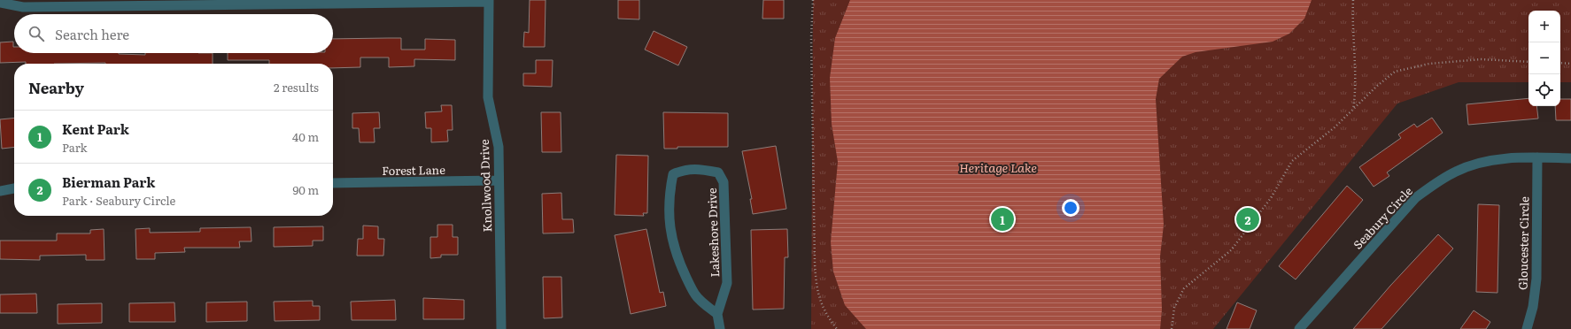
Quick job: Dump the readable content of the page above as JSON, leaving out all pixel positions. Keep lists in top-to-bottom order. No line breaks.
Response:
{"streets":{"street":["Forest Lane","Knollwood Drive","Seabury Circle","Lakeshore Drive","Gloucester Circle"]},"crossings":[["Forest Lane","Knollwood Drive"],["Seabury Circle","Gloucester Circle"]],"water":["Heritage Lake"],"page":{"map_buttons":["+","−"],"search":"Search here","heading":["Nearby","2 results"],"list":[{"mark":"1","name":"Kent Park","note":"Park","value":"40 m"},{"mark":"2","name":"Bierman Park","note":"Park · Seabury Circle","value":"90 m"}],"pins":["1","2"]}}
